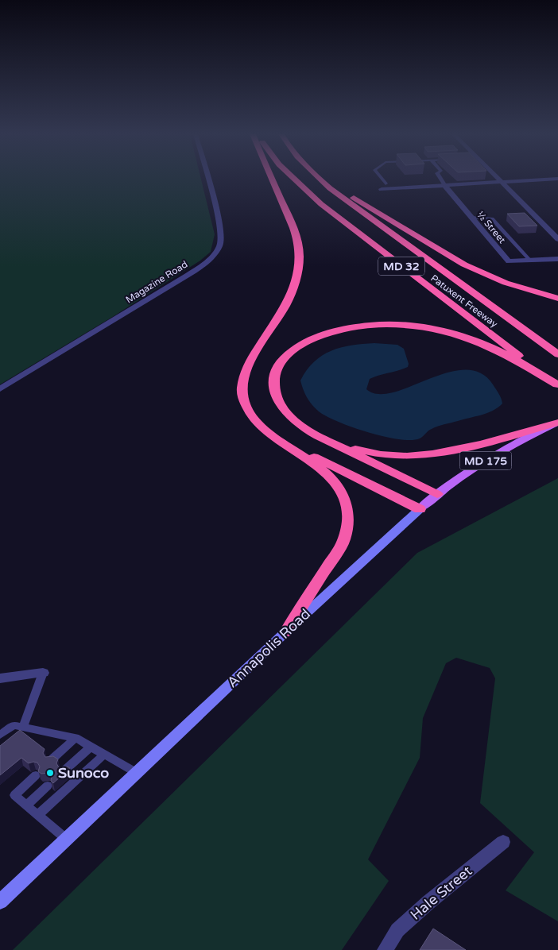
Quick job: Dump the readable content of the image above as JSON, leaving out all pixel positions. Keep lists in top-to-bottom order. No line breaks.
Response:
{"streets":{"highway":["MD 32","Patuxent Freeway"],"main road":["MD 175","Annapolis Road"],"street":["½ Street","Magazine Road","Hale Street"]},"places":["Sunoco"]}
